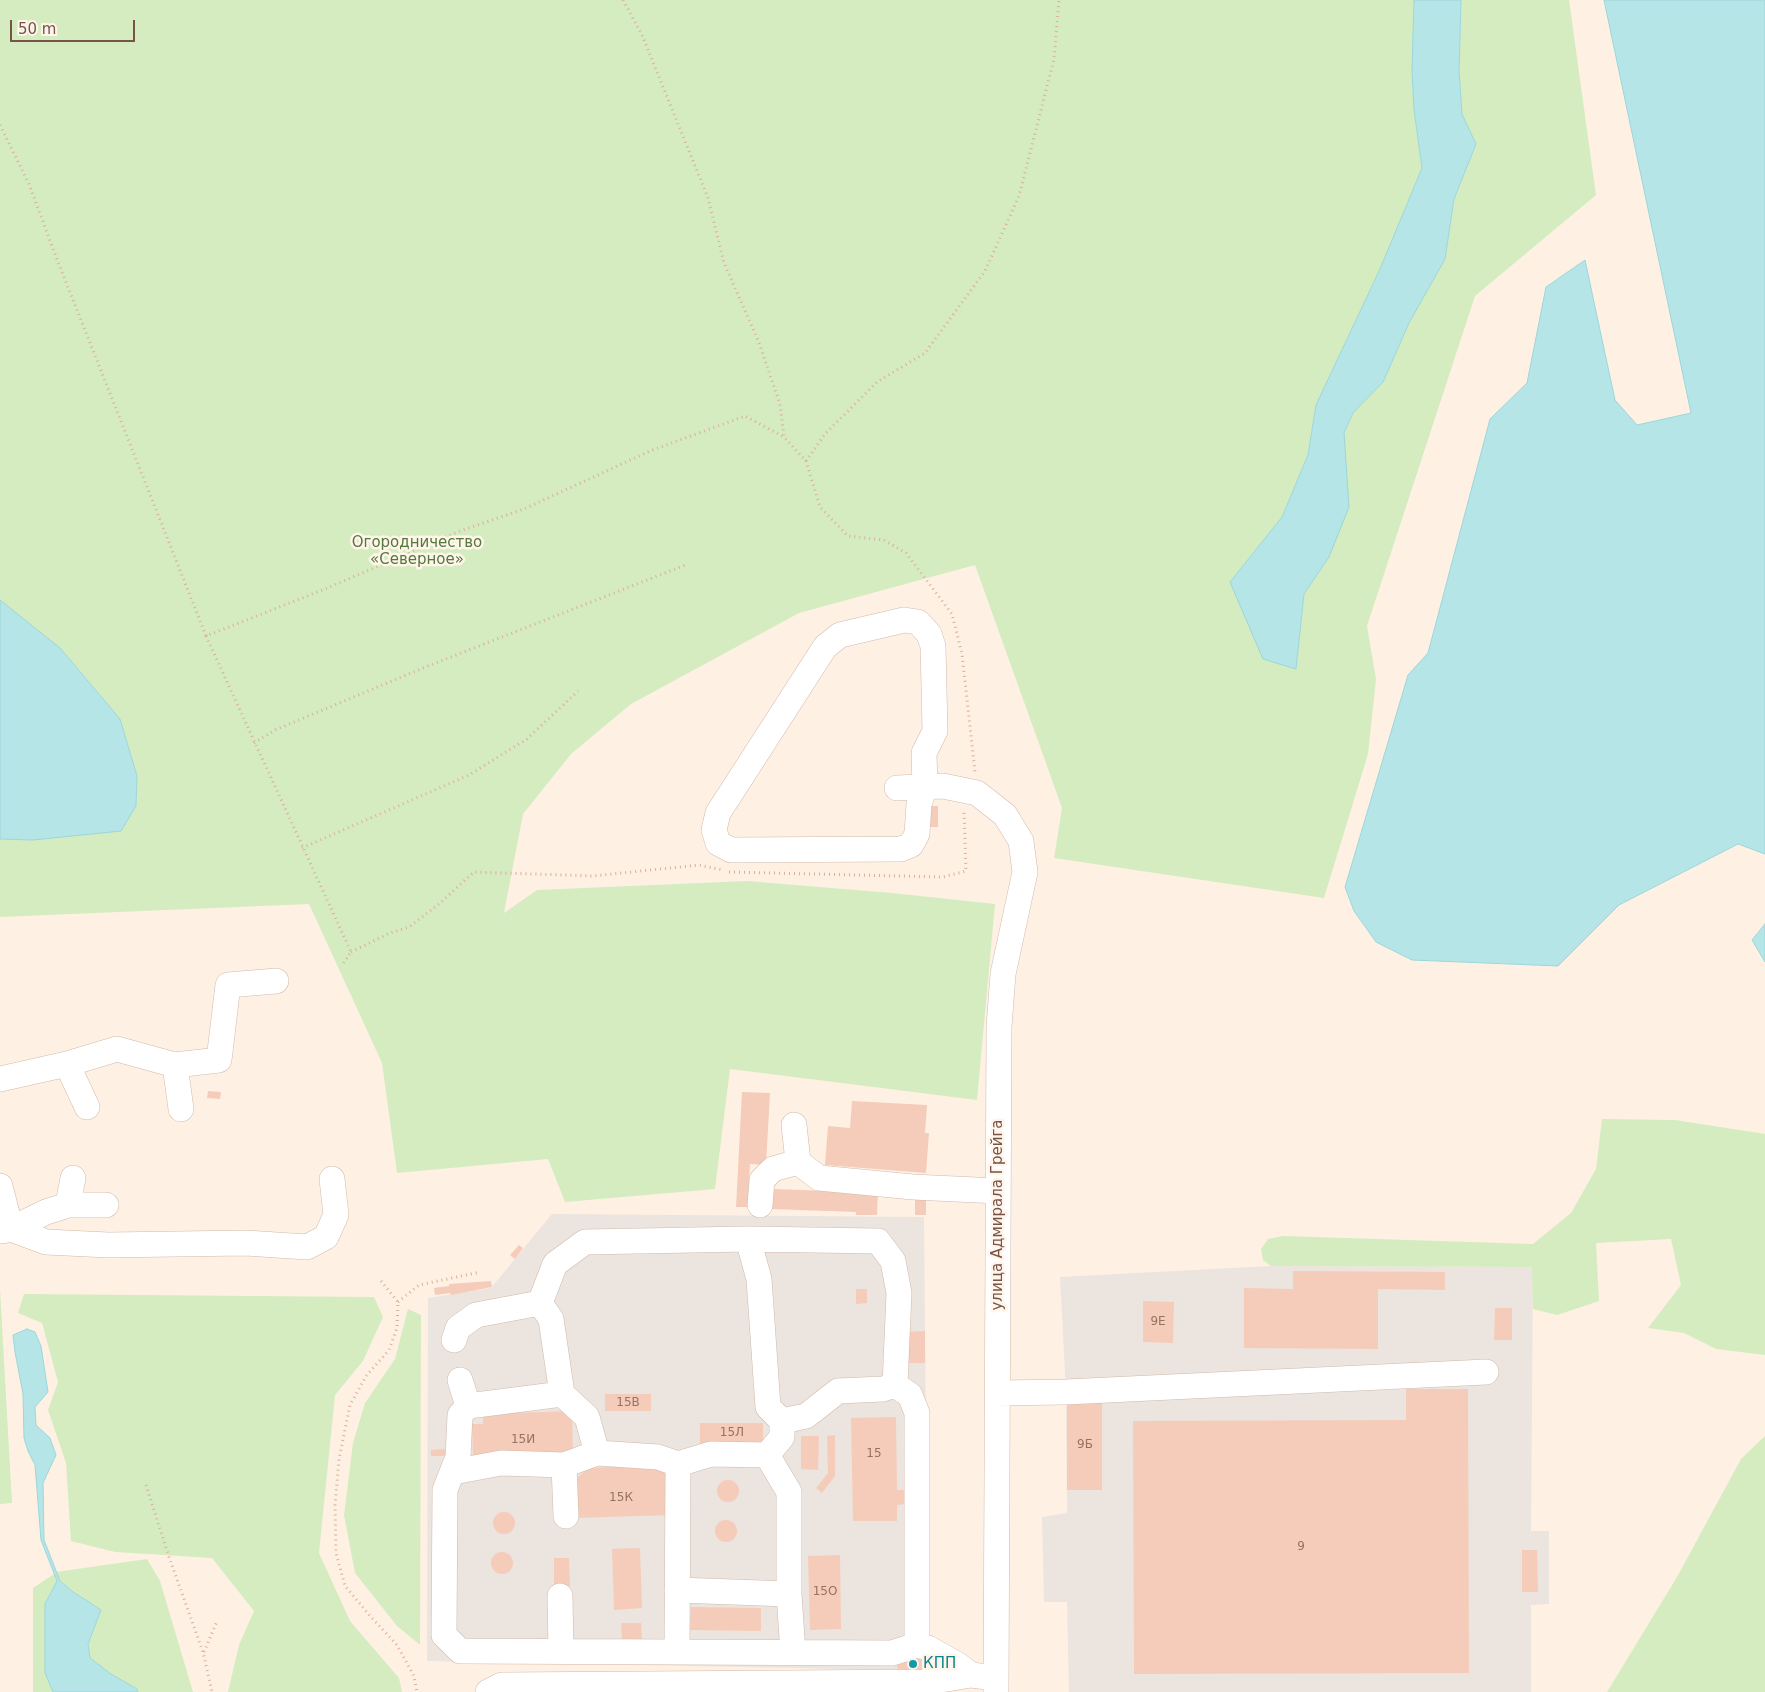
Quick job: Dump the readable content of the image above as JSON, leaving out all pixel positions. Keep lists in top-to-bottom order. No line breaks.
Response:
{"streets":{"street":["улица Адмирала Грейга"]},"parks":["Огородничество «Северное»"],"places":["КПП"],"house_numbers":["9Е","15В","15Л","15И","9Б","15","15К","9","15О"],"scale_bar":"50 m"}
